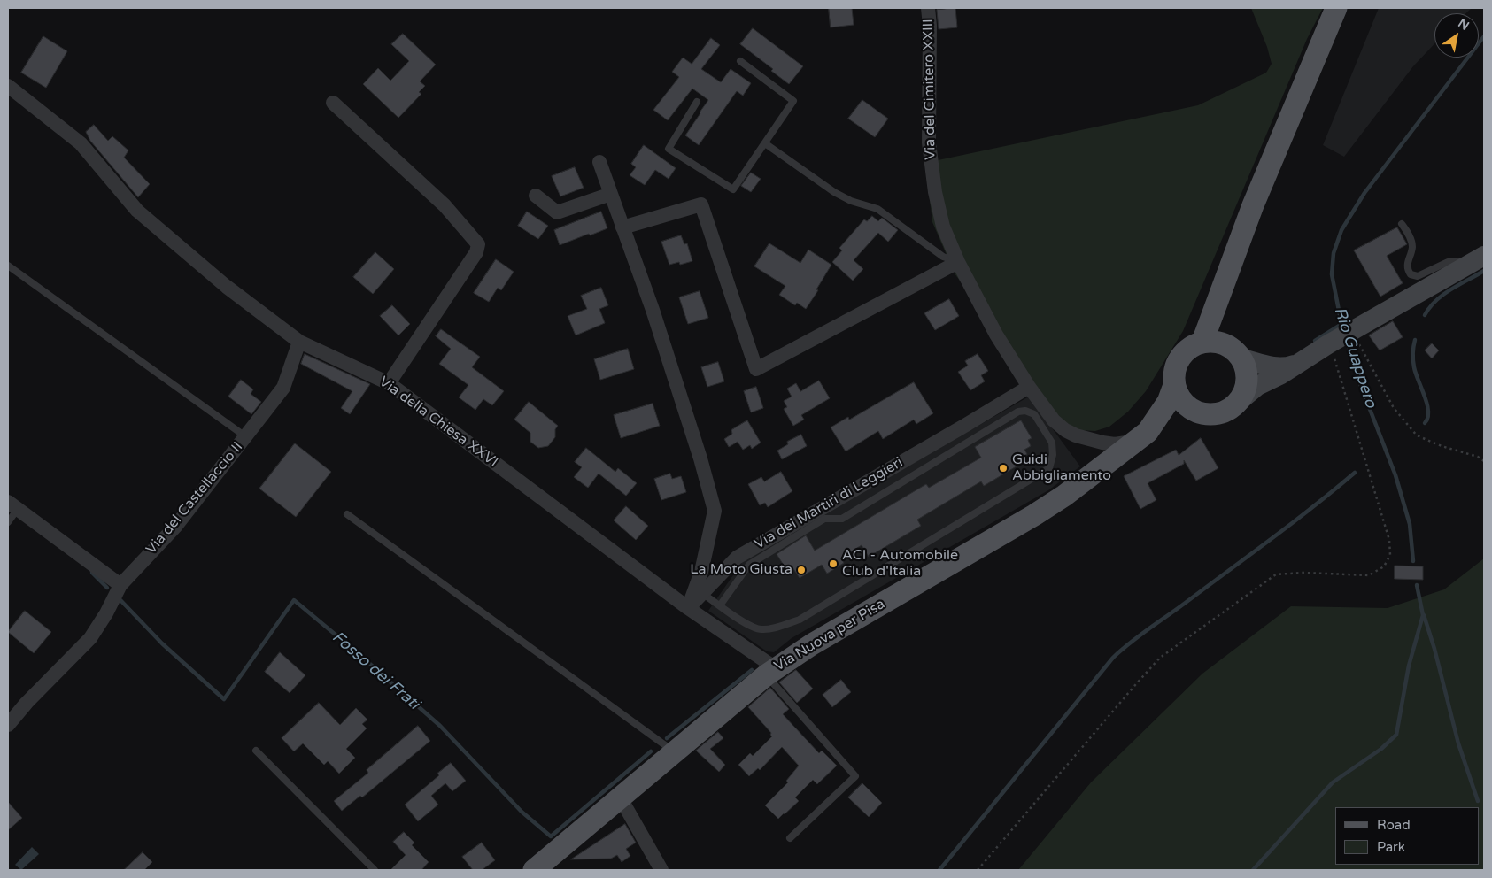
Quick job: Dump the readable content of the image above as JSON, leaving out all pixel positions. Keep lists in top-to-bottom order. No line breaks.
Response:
{"streets":{"main road":["Via Nuova per Pisa"],"street":["Via del Cimitero XXIII","Via della Chiesa XXVI","Via del Castellaccio II","Via dei Martiri di Leggieri"]},"crossings":[["Via del Cimitero XXIII","Via dei Martiri di Leggieri"],["Via del Cimitero XXIII","Via Nuova per Pisa"],["Via della Chiesa XXVI","Via del Castellaccio II"],["Via della Chiesa XXVI","Via dei Martiri di Leggieri"],["Via della Chiesa XXVI","Via Nuova per Pisa"]],"water":["Rio Guappero","Fosso dei Frati"],"places":["Guidi Abbigliamento","ACI - Automobile Club d'Italia","La Moto Giusta"],"legend":["Road","Park"],"north":"top right"}
